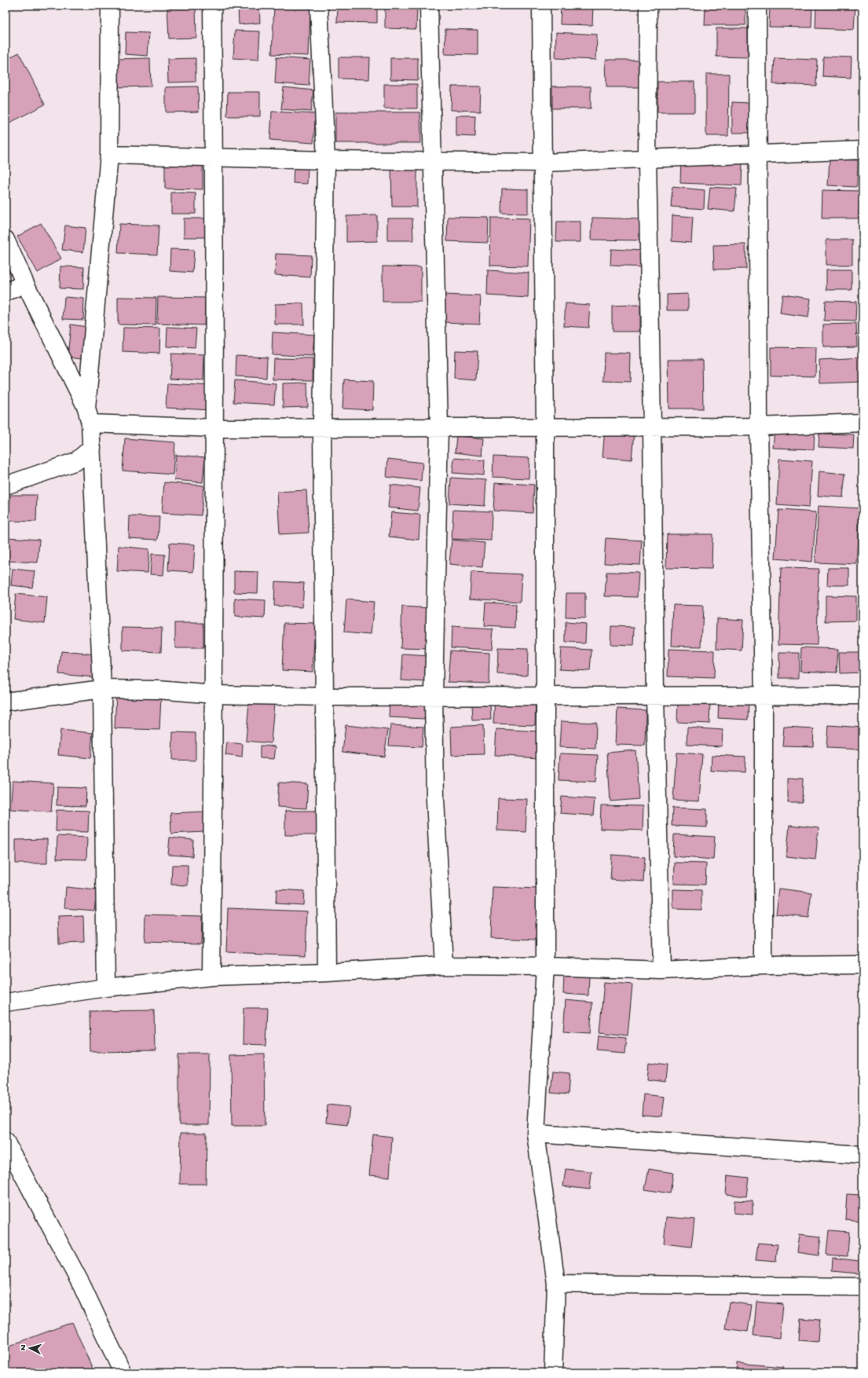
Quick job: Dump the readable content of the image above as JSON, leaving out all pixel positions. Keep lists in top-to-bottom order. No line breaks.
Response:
{"north":"left"}
